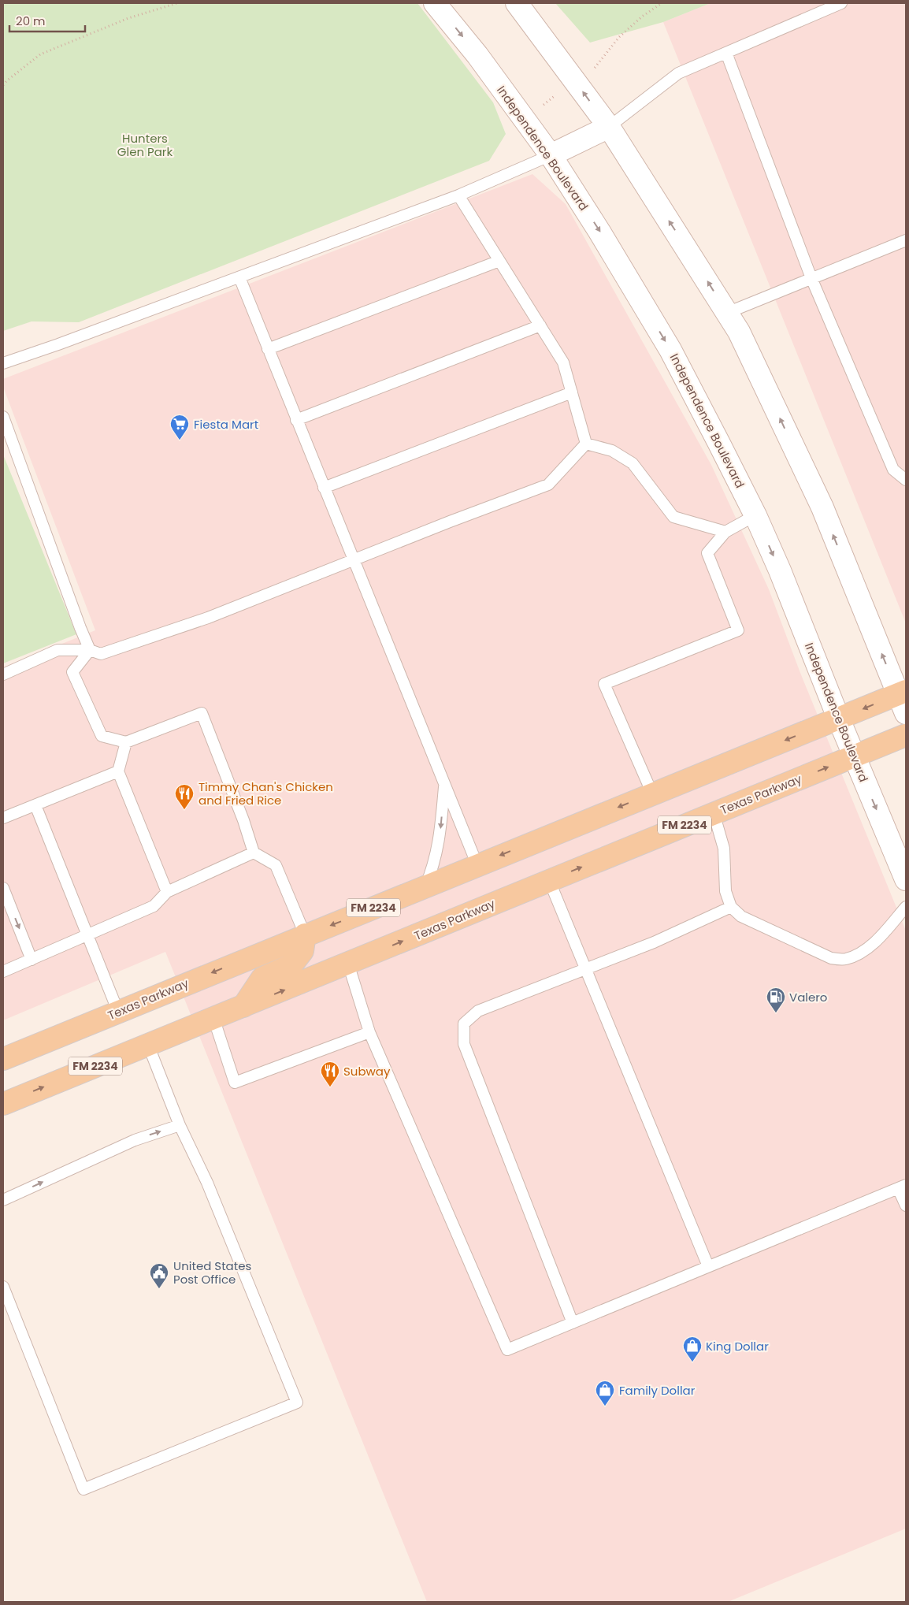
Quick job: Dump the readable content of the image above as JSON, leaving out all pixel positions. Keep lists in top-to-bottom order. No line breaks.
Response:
{"streets":{"main road":["Independence Boulevard","Texas Parkway","FM 2234"]},"crossings":[["Independence Boulevard","Texas Parkway"]],"parks":["Hunters Glen Park"],"places":{"supermarket":["Fiesta Mart"],"restaurant":["Timmy Chan's Chicken and Fried Rice","Subway"],"fuel station":["Valero"],"public building":["United States Post Office"],"shop":["King Dollar","Family Dollar"]},"scale_bar":"20 m"}
